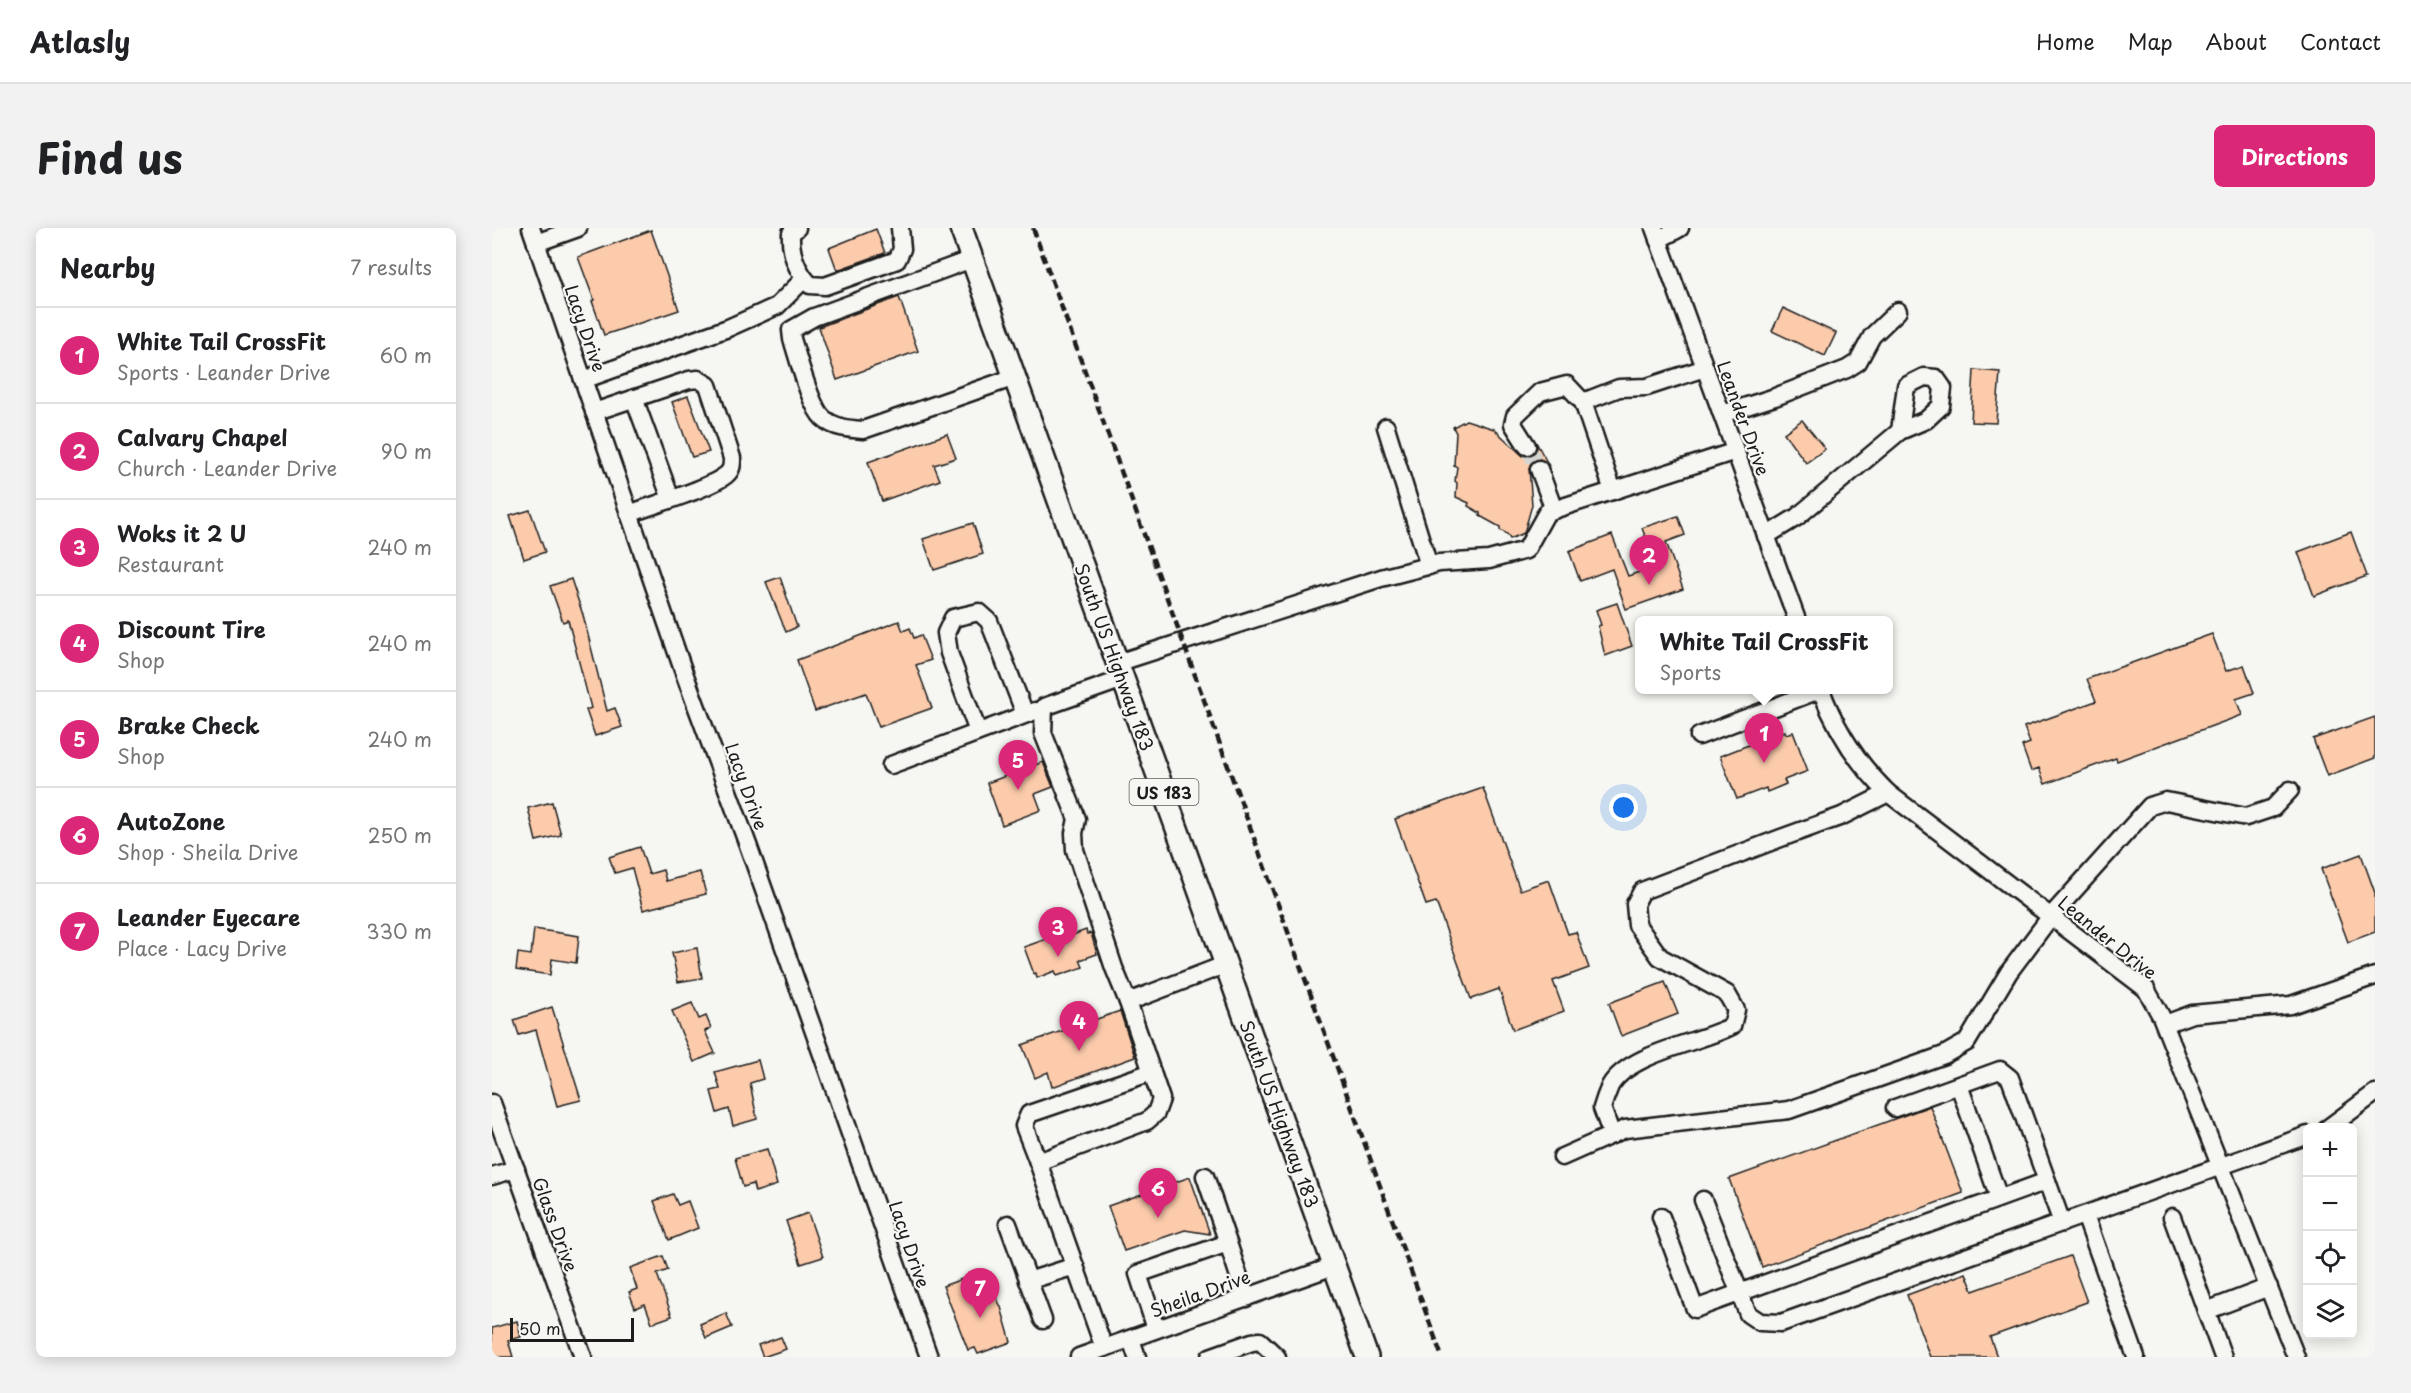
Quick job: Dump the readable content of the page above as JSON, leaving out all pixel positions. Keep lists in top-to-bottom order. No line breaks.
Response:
{"streets":{"main road":["South US Highway 183","US 183"],"street":["Lacy Drive","Leander Drive","Glass Drive","Sheila Drive"]},"crossings":[["South US Highway 183","Sheila Drive"]],"scale_bar":"50 m","page":{"header":"Atlasly","nav":["Home","Map","About","Contact"],"title":"Find us","buttons":"Directions","heading":["Nearby","7 results"],"list":[{"mark":"1","name":"White Tail CrossFit","note":"Sports · Leander Drive","value":"60 m"},{"mark":"2","name":"Calvary Chapel","note":"Church · Leander Drive","value":"90 m"},{"mark":"3","name":"Woks it 2 U","note":"Restaurant","value":"240 m"},{"mark":"4","name":"Discount Tire","note":"Shop","value":"240 m"},{"mark":"5","name":"Brake Check","note":"Shop","value":"240 m"},{"mark":"6","name":"AutoZone","note":"Shop · Sheila Drive","value":"250 m"},{"mark":"7","name":"Leander Eyecare","note":"Place · Lacy Drive","value":"330 m"}],"pins":["2","1","5","3","4","6","7"],"popup":["White Tail CrossFit","Sports"],"map_buttons":["+","−"],"scale":"50 m"}}
